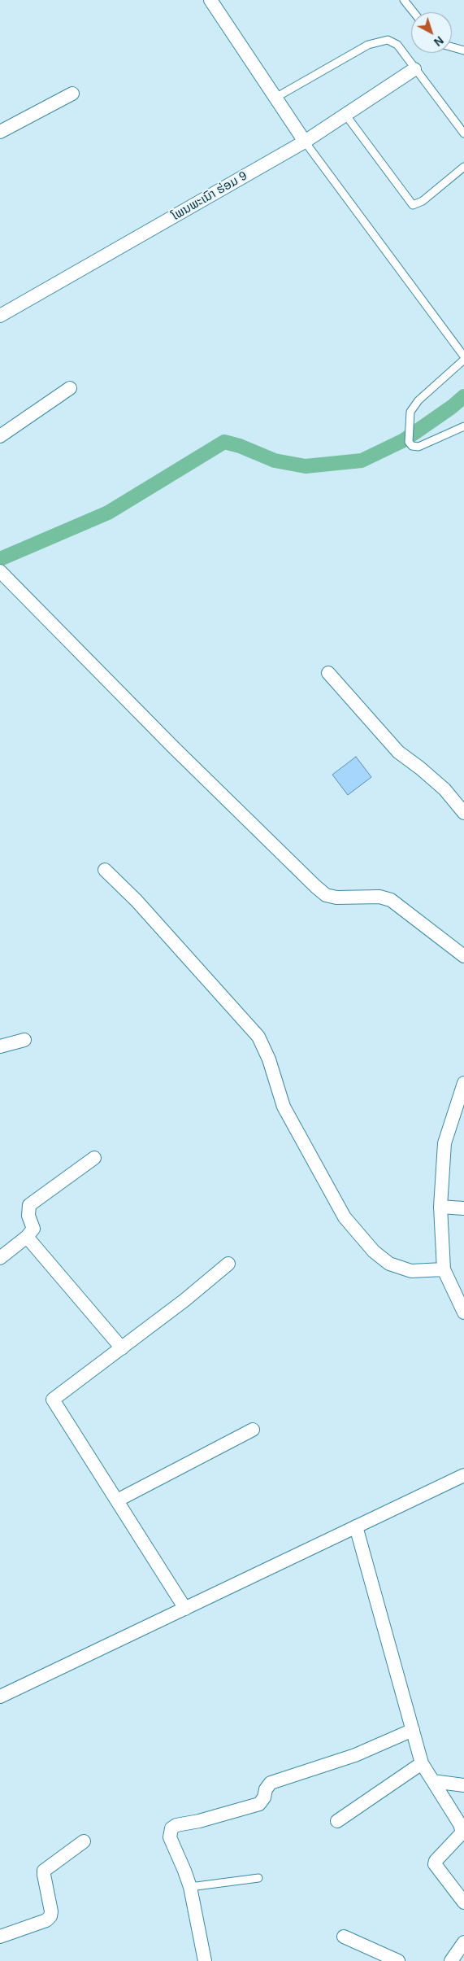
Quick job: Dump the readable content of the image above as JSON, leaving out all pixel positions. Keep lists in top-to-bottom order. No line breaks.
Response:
{"streets":{"street":["ໂພນພະເນົາ ຮ່ອມ 9"]},"north":"bottom right"}
